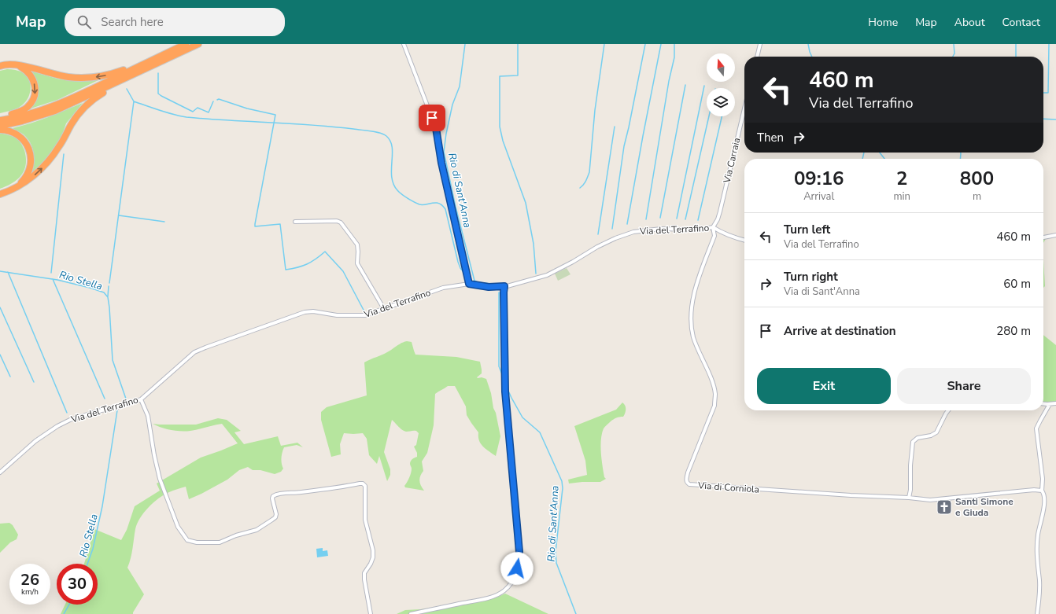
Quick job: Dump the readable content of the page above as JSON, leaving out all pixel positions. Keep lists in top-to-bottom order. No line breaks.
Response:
{"streets":{"street":["Via Carraia","Via del Terrafino","Via di Corniola"]},"crossings":[["Via Carraia","Via del Terrafino"],["Via Carraia","Via di Corniola"],["Via del Terrafino","Via di Corniola"]],"water":["Rio di Sant'Anna","Rio Stella"],"places":{"church":["Santi Simone e Giuda"]},"north":"top","page":{"header":"Map","search":"Search here","nav":["Home","Map","About","Contact"],"turn":["460 m","Via del Terrafino"],"then":"Then","eta":["09:16","Arrival","2","min","800","m"],"list":[{"name":"Turn left","note":"Via del Terrafino","value":"460 m"},{"name":"Turn right","note":"Via di Sant'Anna","value":"60 m"},{"name":"Arrive at destination","value":"280 m"}],"buttons":["Exit","Share"],"speed":"26 km/h","limit":"30"}}
